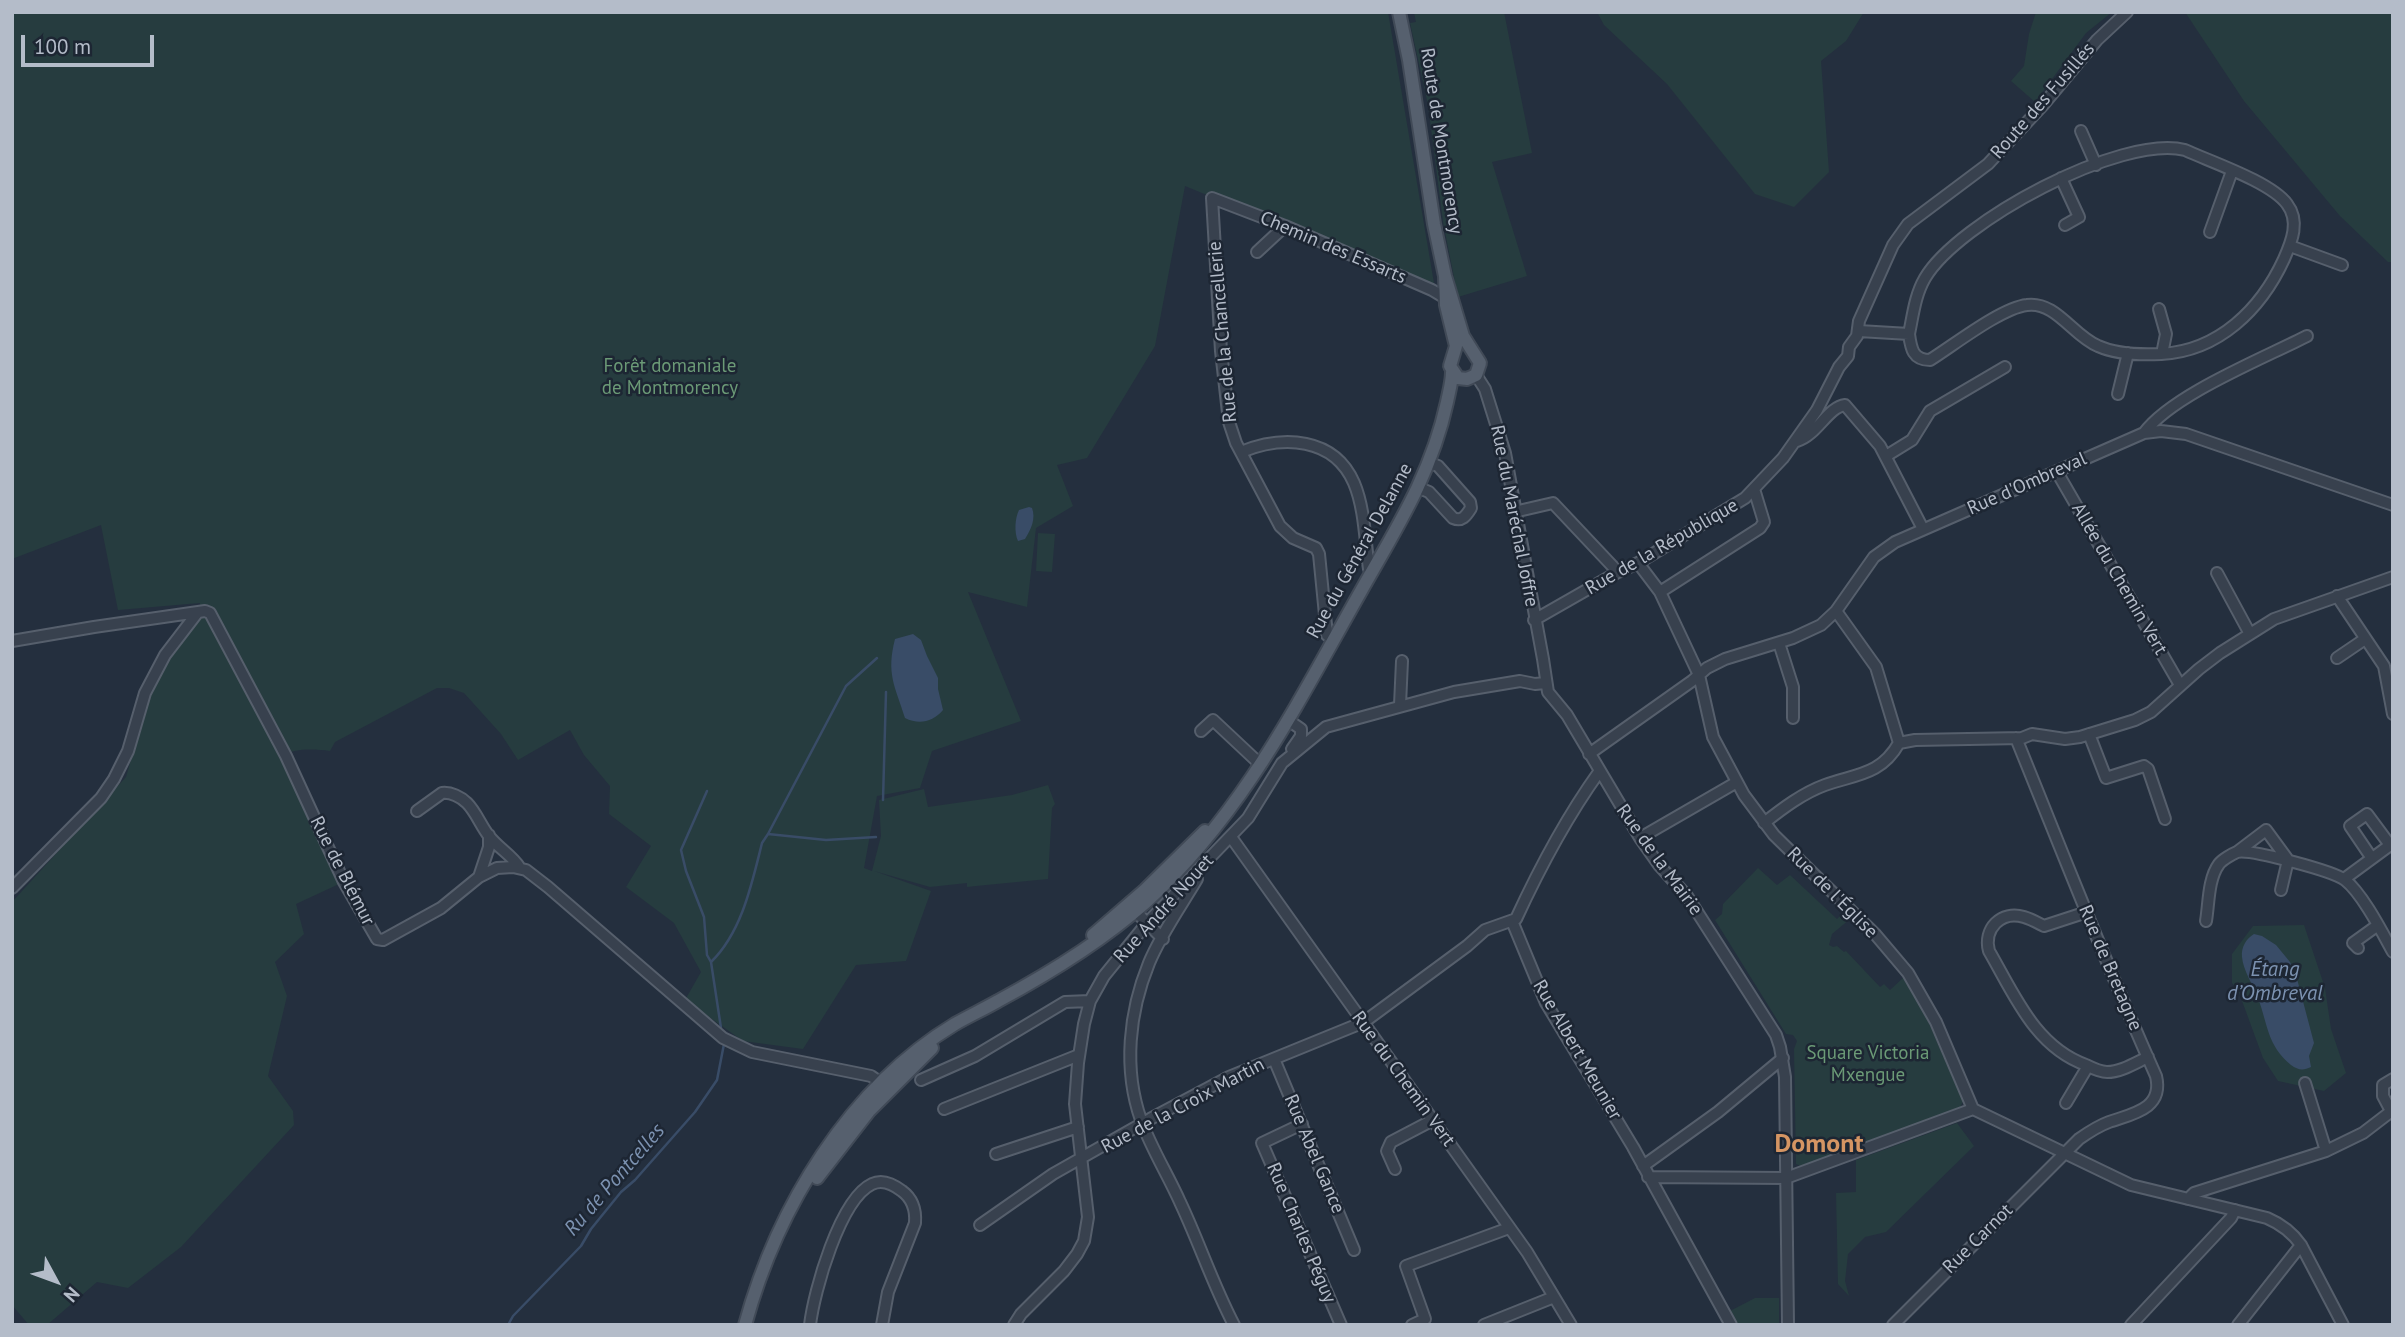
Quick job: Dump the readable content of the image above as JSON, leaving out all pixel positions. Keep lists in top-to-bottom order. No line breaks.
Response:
{"streets":{"main road":["Route de Montmorency","Rue du Général Delanne"],"street":["Route des Fusillés","Chemin des Essarts","Rue de la Chancellerie","Rue d'Ombreval","Rue du Maréchal Joffre","Rue de la République","Allée du Chemin Vert","Rue de la Mairie","Rue de Blémur","Rue de l'Église","Rue André Nouet","Rue de Bretagne","Rue Albert Meunier","Rue du Chemin Vert","Rue de la Croix Martin","Rue Abel Gance","Rue Charles Péguy","Rue Carnot"]},"crossings":[["Route des Fusillés","Rue de la République"],["Route de Montmorency","Chemin des Essarts"],["Route de Montmorency","Rue du Maréchal Joffre"],["Route de Montmorency","Rue du Général Delanne"],["Chemin des Essarts","Rue de la Chancellerie"],["Rue de la Chancellerie","Rue du Général Delanne"],["Rue d'Ombreval","Allée du Chemin Vert"],["Rue d'Ombreval","Rue de la Mairie"],["Rue d'Ombreval","Rue de l'Église"],["Rue du Maréchal Joffre","Rue de la République"],["Rue du Maréchal Joffre","Rue du Général Delanne"],["Rue du Maréchal Joffre","Rue de la Mairie"],["Rue de la République","Rue de la Mairie"],["Rue de la République","Rue de l'Église"],["Rue de la Mairie","Rue André Nouet"],["Rue André Nouet","Rue du Chemin Vert"],["Rue André Nouet","Rue de la Croix Martin"],["Rue de Bretagne","Rue Carnot"],["Rue Albert Meunier","Rue de la Croix Martin"],["Rue du Chemin Vert","Rue de la Croix Martin"],["Rue de la Croix Martin","Rue Abel Gance"],["Rue Abel Gance","Rue Charles Péguy"]],"districts":["Domont"],"water":["Étang d’Ombreval","Ru de Pontcelles"],"parks":["Forêt domaniale de Montmorency","Square Victoria Mxengue"],"scale_bar":"100 m","north":"bottom right"}
